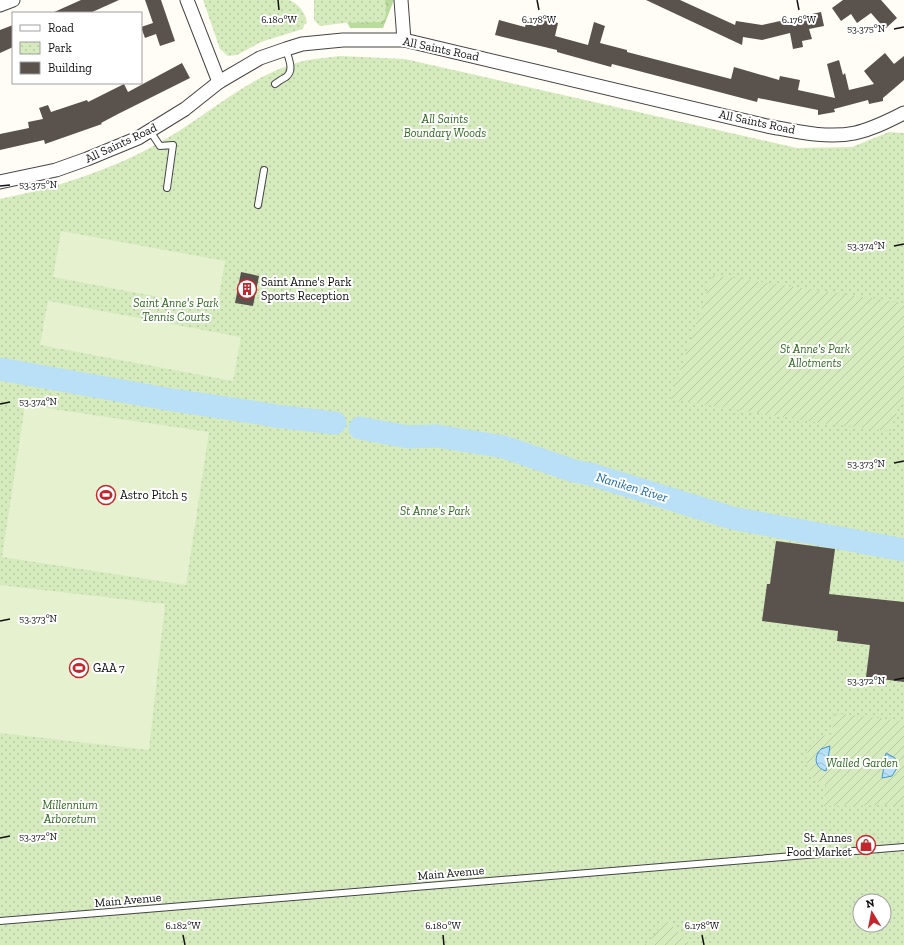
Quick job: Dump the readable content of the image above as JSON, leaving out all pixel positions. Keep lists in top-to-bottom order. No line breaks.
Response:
{"streets":{"street":["All Saints Road"],"lane":["Main Avenue"]},"water":["Naniken River"],"parks":["All Saints Boundary Woods","Saint Anne's Park Tennis Courts","St Anne's Park Allotments","St Anne's Park","Walled Garden","Millennium Arboretum"],"places":{"building":["Saint Anne's Park Sports Reception"],"sports":["Astro Pitch 5","GAA 7"],"shop":["St. Annes Food Market"]},"legend":["Road","Park","Building"],"north":"top","coordinates":["6.180°W","6.178°W","6.176°W","53.375°N","53.374°N","53.373°N","53.372°N","6.182°W"]}
